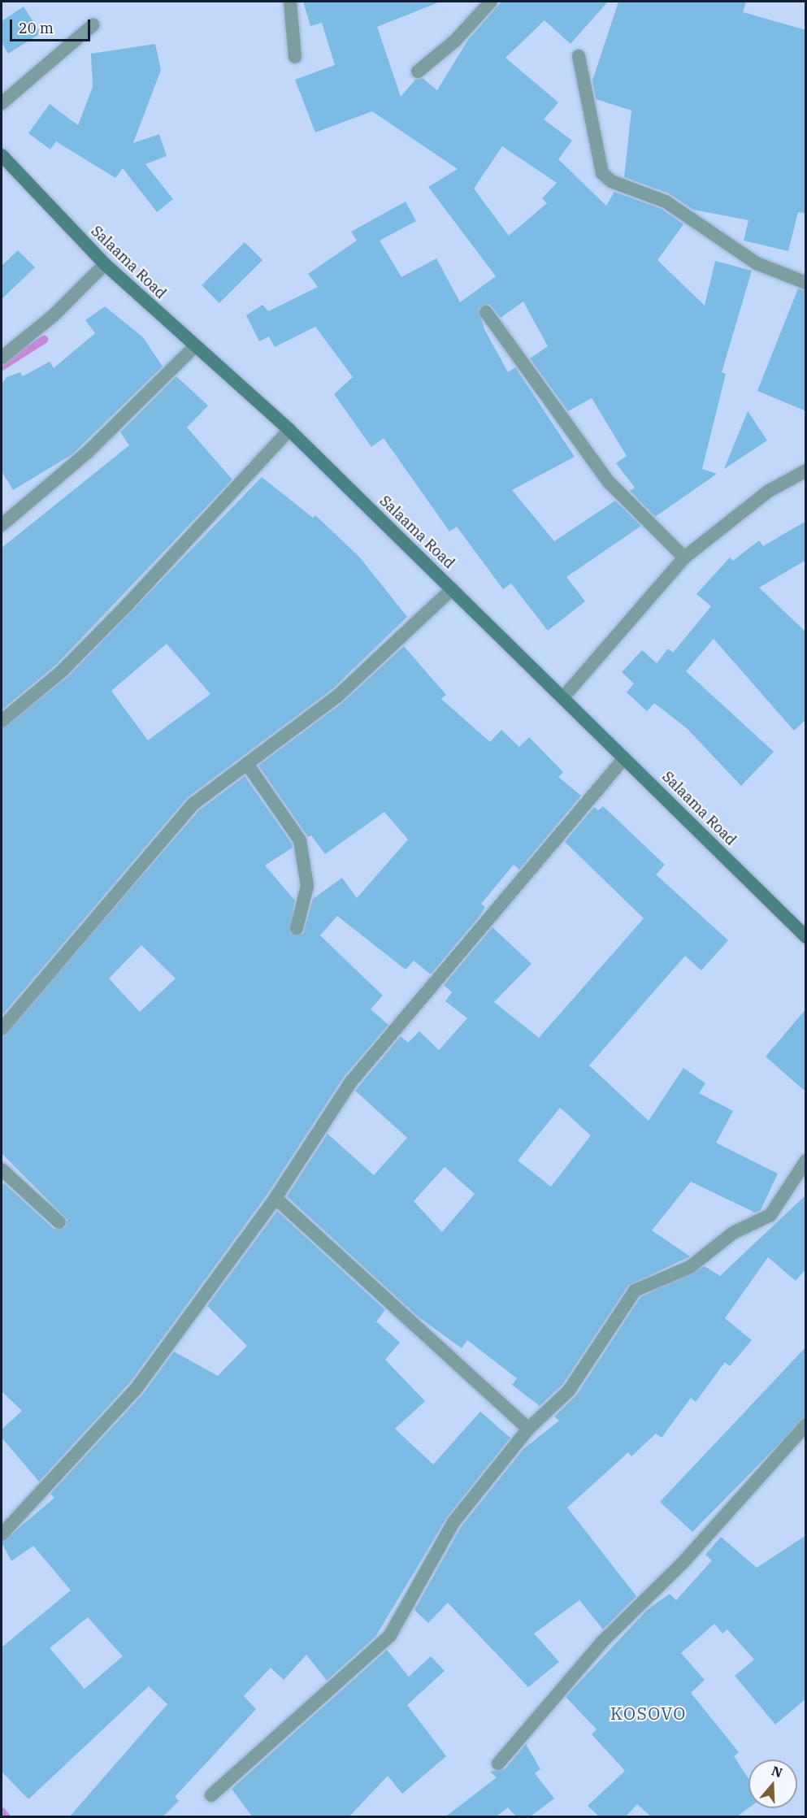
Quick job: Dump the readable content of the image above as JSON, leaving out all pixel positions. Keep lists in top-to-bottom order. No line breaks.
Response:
{"streets":{"main road":["Salaama Road"]},"districts":["KOSOVO"],"scale_bar":"20 m","north":"top"}
